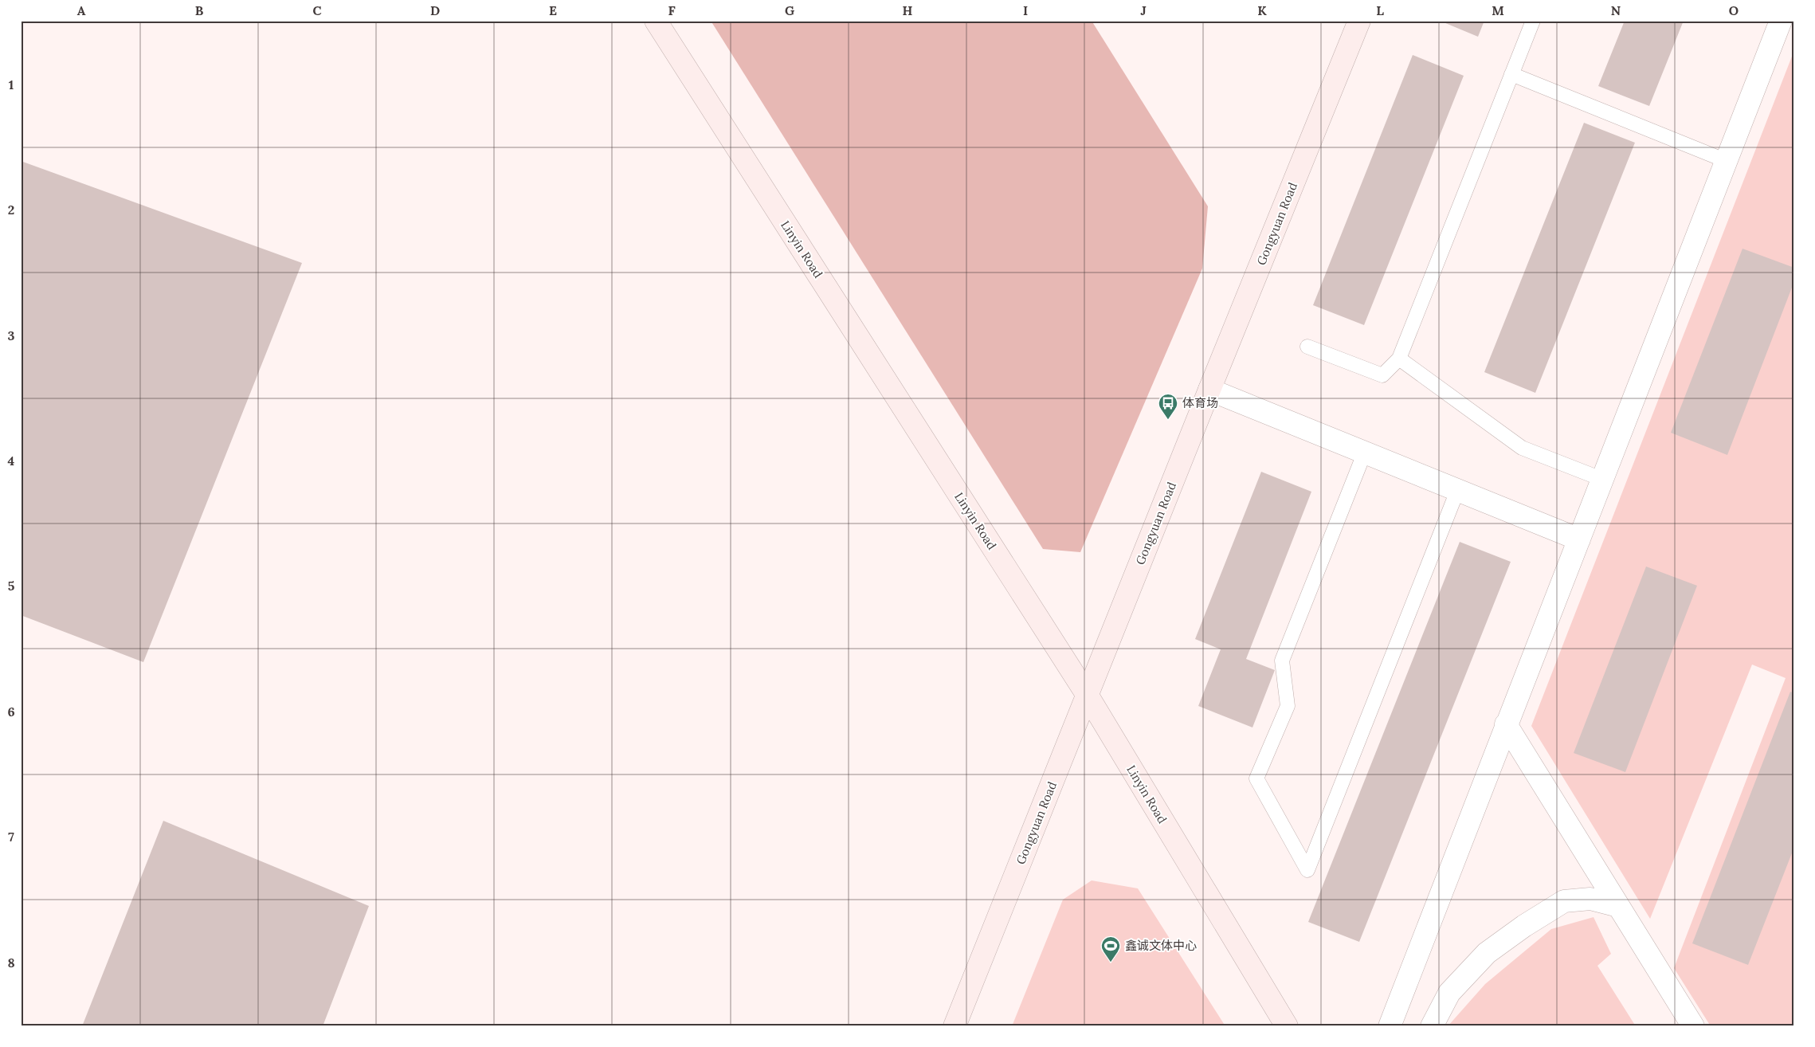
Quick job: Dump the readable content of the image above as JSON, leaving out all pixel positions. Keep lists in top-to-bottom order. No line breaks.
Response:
{"streets":{"main road":["Gongyuan Road","Linyin Road"]},"crossings":[["Gongyuan Road","Linyin Road"]],"places":{"bus stop":["体育场"],"sports":["鑫诚文体中心"]},"grid":{"columns":["A","B","C","D","E","F","G","H","I","J","K","L","M","N","O"],"rows":["1","2","3","4","5","6","7","8"]}}
